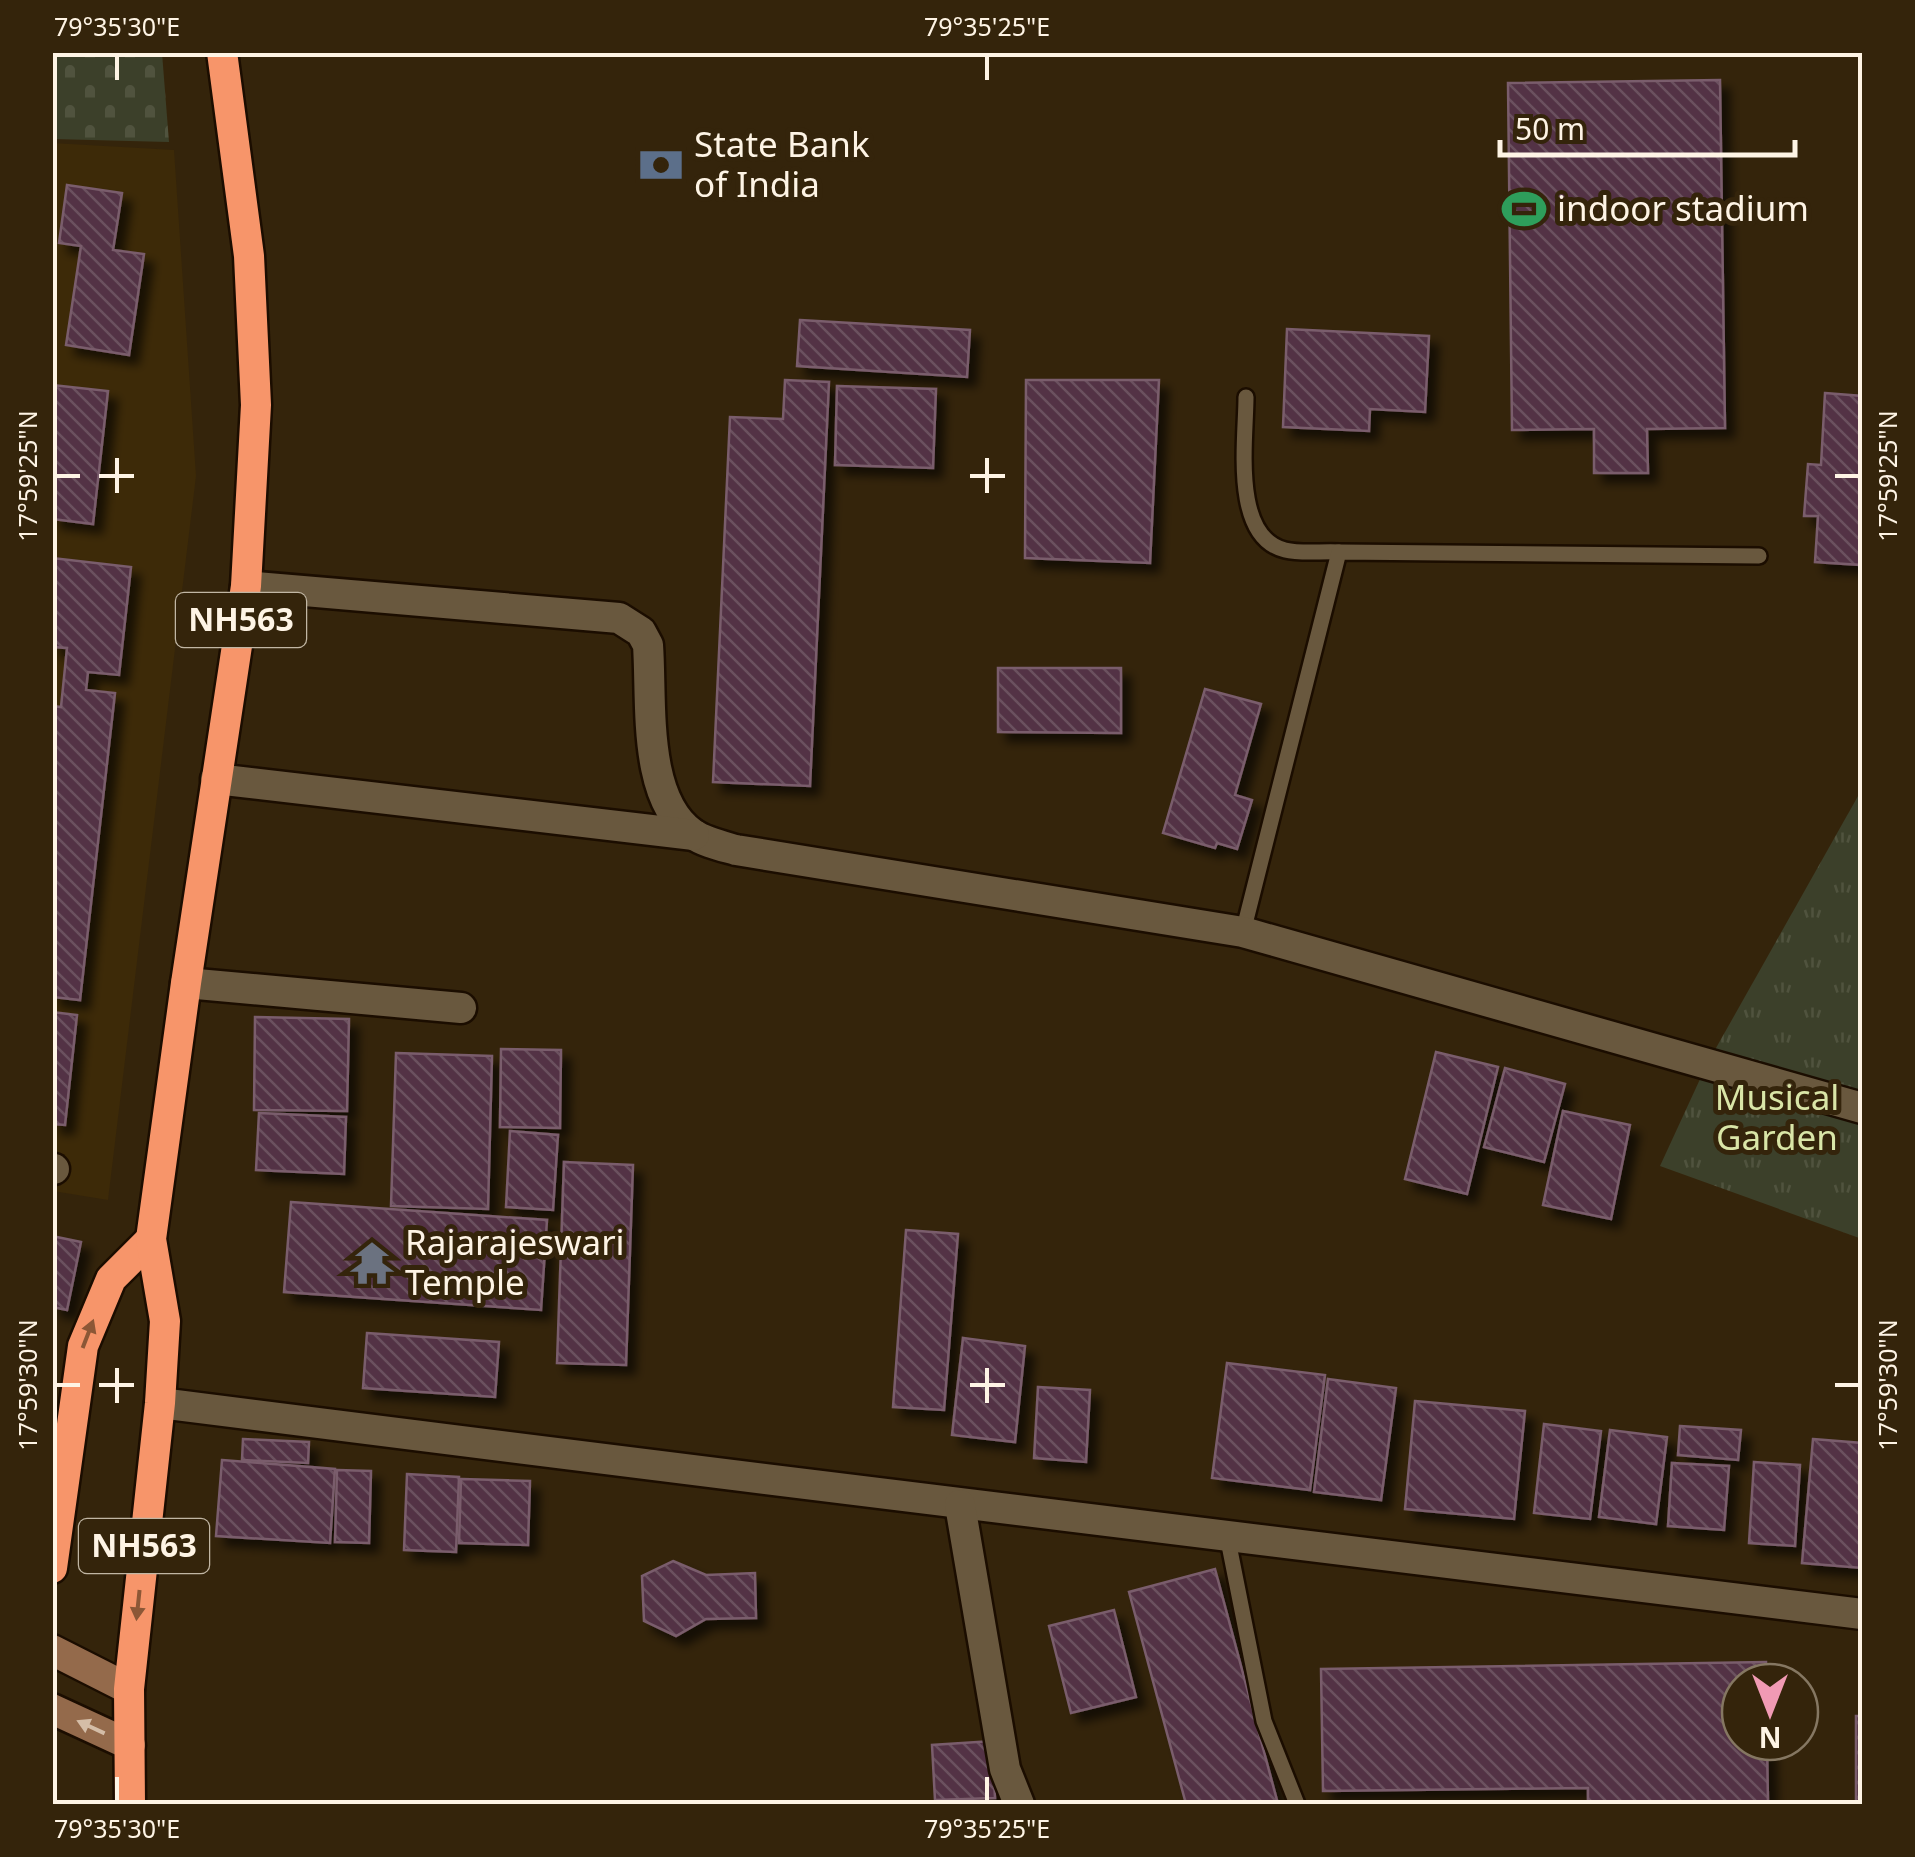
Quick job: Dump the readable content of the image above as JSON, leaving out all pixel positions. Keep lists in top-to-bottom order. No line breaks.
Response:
{"streets":{"highway":["NH563"]},"parks":["Musical Garden"],"places":{"bank":["State Bank of India"],"sports":["indoor stadium"],"temple":["Rajarajeswari Temple"]},"scale_bar":"50 m","north":"bottom","coordinates":["79°35'30\"E","79°35'25\"E","17°59'25\"N","17°59'30\"N"]}
